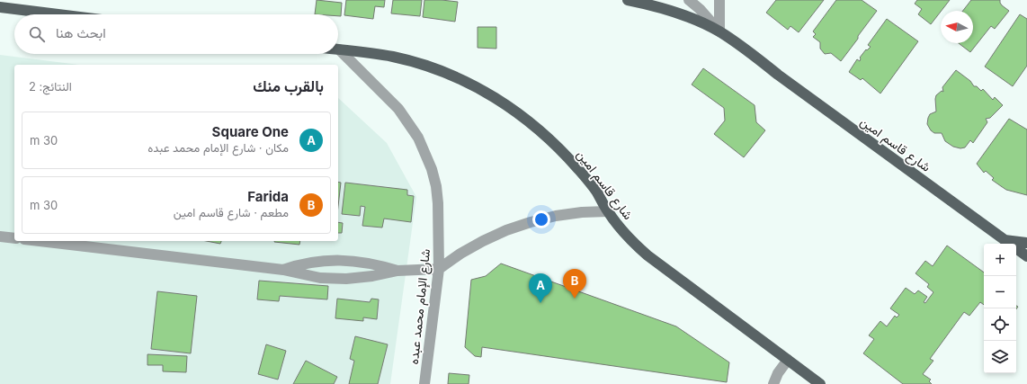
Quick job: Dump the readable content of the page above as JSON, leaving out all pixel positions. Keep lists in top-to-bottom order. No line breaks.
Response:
{"streets":{"main road":["شارع قاسم امين"],"street":["شارع الإمام محمد عبده"]},"crossings":[["شارع قاسم امين","شارع الإمام محمد عبده"]],"north":"left","page":{"search":"ابحث هنا","heading":["بالقرب منك","النتائج: 2"],"list":[{"mark":"A","name":"Square One","note":"مكان · شارع الإمام محمد عبده","value":"30 m"},{"mark":"B","name":"Farida","note":"مطعم · شارع قاسم امين","value":"30 m"}],"map_buttons":["+","−"],"pins":["B","A"]}}
